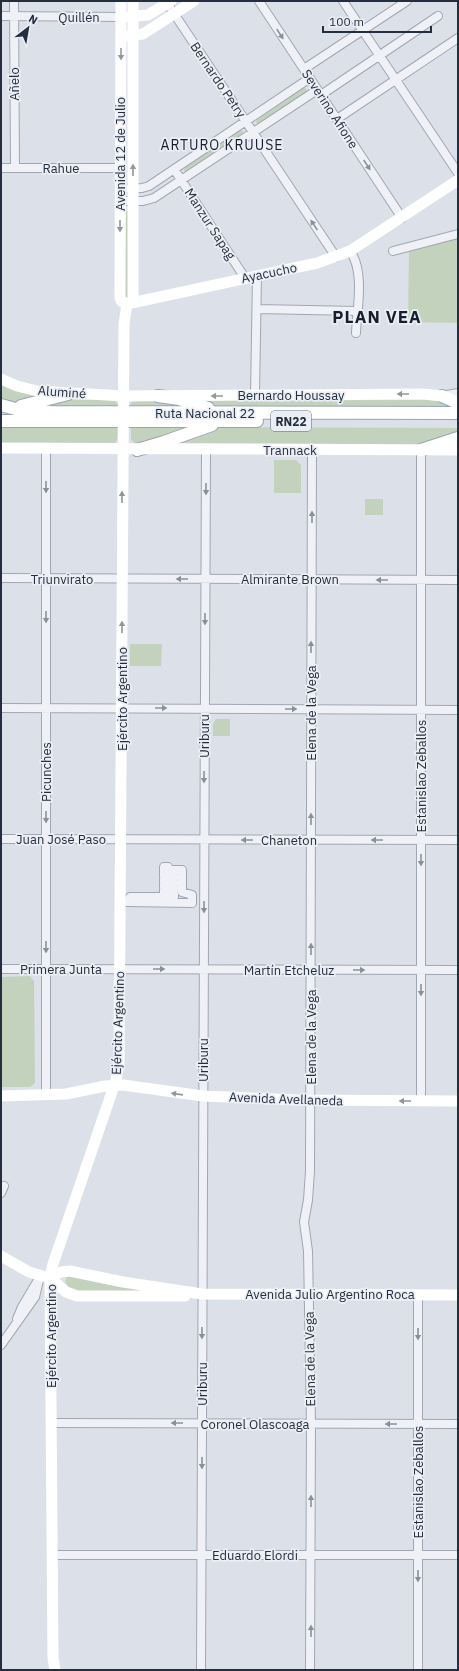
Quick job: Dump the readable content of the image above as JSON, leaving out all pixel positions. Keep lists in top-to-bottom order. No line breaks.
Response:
{"streets":{"main road":["Quillén","Avenida 12 de Julio","Ayacucho","Aluminé","Bernardo Houssay","Ruta Nacional 22","RN22","Trannack","Ejército Argentino","Avenida Avellaneda","Avenida Julio Argentino Roca"],"street":["Bernardo Petry","Añelo","Severino Afione","Rahue","Manzur Sapag","Triunvirato","Almirante Brown","Elena de la Vega","Uriburu","Picunches","Estanislao Zeballos","Juan José Paso","Chaneton","Primera Junta","Martín Etcheluz","Coronel Olascoaga","Eduardo Elordi"]},"crossings":[["Quillén","Bernardo Petry"],["Quillén","Añelo"],["Quillén","Avenida 12 de Julio"],["Bernardo Petry","Ayacucho"],["Añelo","Rahue"],["Severino Afione","Ayacucho"],["Avenida 12 de Julio","Rahue"],["Avenida 12 de Julio","Ayacucho"],["Avenida 12 de Julio","Aluminé"],["Avenida 12 de Julio","Bernardo Houssay"],["Avenida 12 de Julio","Ruta Nacional 22"],["Avenida 12 de Julio","Ejército Argentino"],["Manzur Sapag","Ayacucho"],["Aluminé","Bernardo Houssay"],["Ruta Nacional 22","Ejército Argentino"],["Trannack","Ejército Argentino"],["Trannack","Elena de la Vega"],["Trannack","Uriburu"],["Trannack","Picunches"],["Trannack","Estanislao Zeballos"],["Triunvirato","Almirante Brown"],["Triunvirato","Ejército Argentino"],["Triunvirato","Picunches"],["Almirante Brown","Ejército Argentino"],["Almirante Brown","Elena de la Vega"],["Almirante Brown","Uriburu"],["Almirante Brown","Estanislao Zeballos"],["Ejército Argentino","Juan José Paso"],["Ejército Argentino","Chaneton"],["Ejército Argentino","Primera Junta"],["Ejército Argentino","Martín Etcheluz"],["Ejército Argentino","Avenida Avellaneda"],["Ejército Argentino","Avenida Julio Argentino Roca"],["Ejército Argentino","Coronel Olascoaga"],["Ejército Argentino","Eduardo Elordi"],["Elena de la Vega","Chaneton"],["Elena de la Vega","Martín Etcheluz"],["Elena de la Vega","Avenida Avellaneda"],["Elena de la Vega","Avenida Julio Argentino Roca"],["Elena de la Vega","Coronel Olascoaga"],["Elena de la Vega","Eduardo Elordi"],["Uriburu","Chaneton"],["Uriburu","Martín Etcheluz"],["Uriburu","Avenida Avellaneda"],["Uriburu","Avenida Julio Argentino Roca"],["Uriburu","Coronel Olascoaga"],["Uriburu","Eduardo Elordi"],["Picunches","Juan José Paso"],["Picunches","Primera Junta"],["Picunches","Avenida Avellaneda"],["Estanislao Zeballos","Chaneton"],["Estanislao Zeballos","Martín Etcheluz"],["Estanislao Zeballos","Avenida Avellaneda"],["Estanislao Zeballos","Avenida Julio Argentino Roca"],["Estanislao Zeballos","Coronel Olascoaga"],["Estanislao Zeballos","Eduardo Elordi"],["Juan José Paso","Chaneton"],["Primera Junta","Martín Etcheluz"]],"one_way":["Bernardo Petry","Almirante Brown","Elena de la Vega","Uriburu","Picunches","Estanislao Zeballos","Chaneton","Martín Etcheluz","Avenida Avellaneda","Coronel Olascoaga"],"districts":["ARTURO KRUUSE","PLAN VEA"],"scale_bar":"100 m","north":"top right"}
